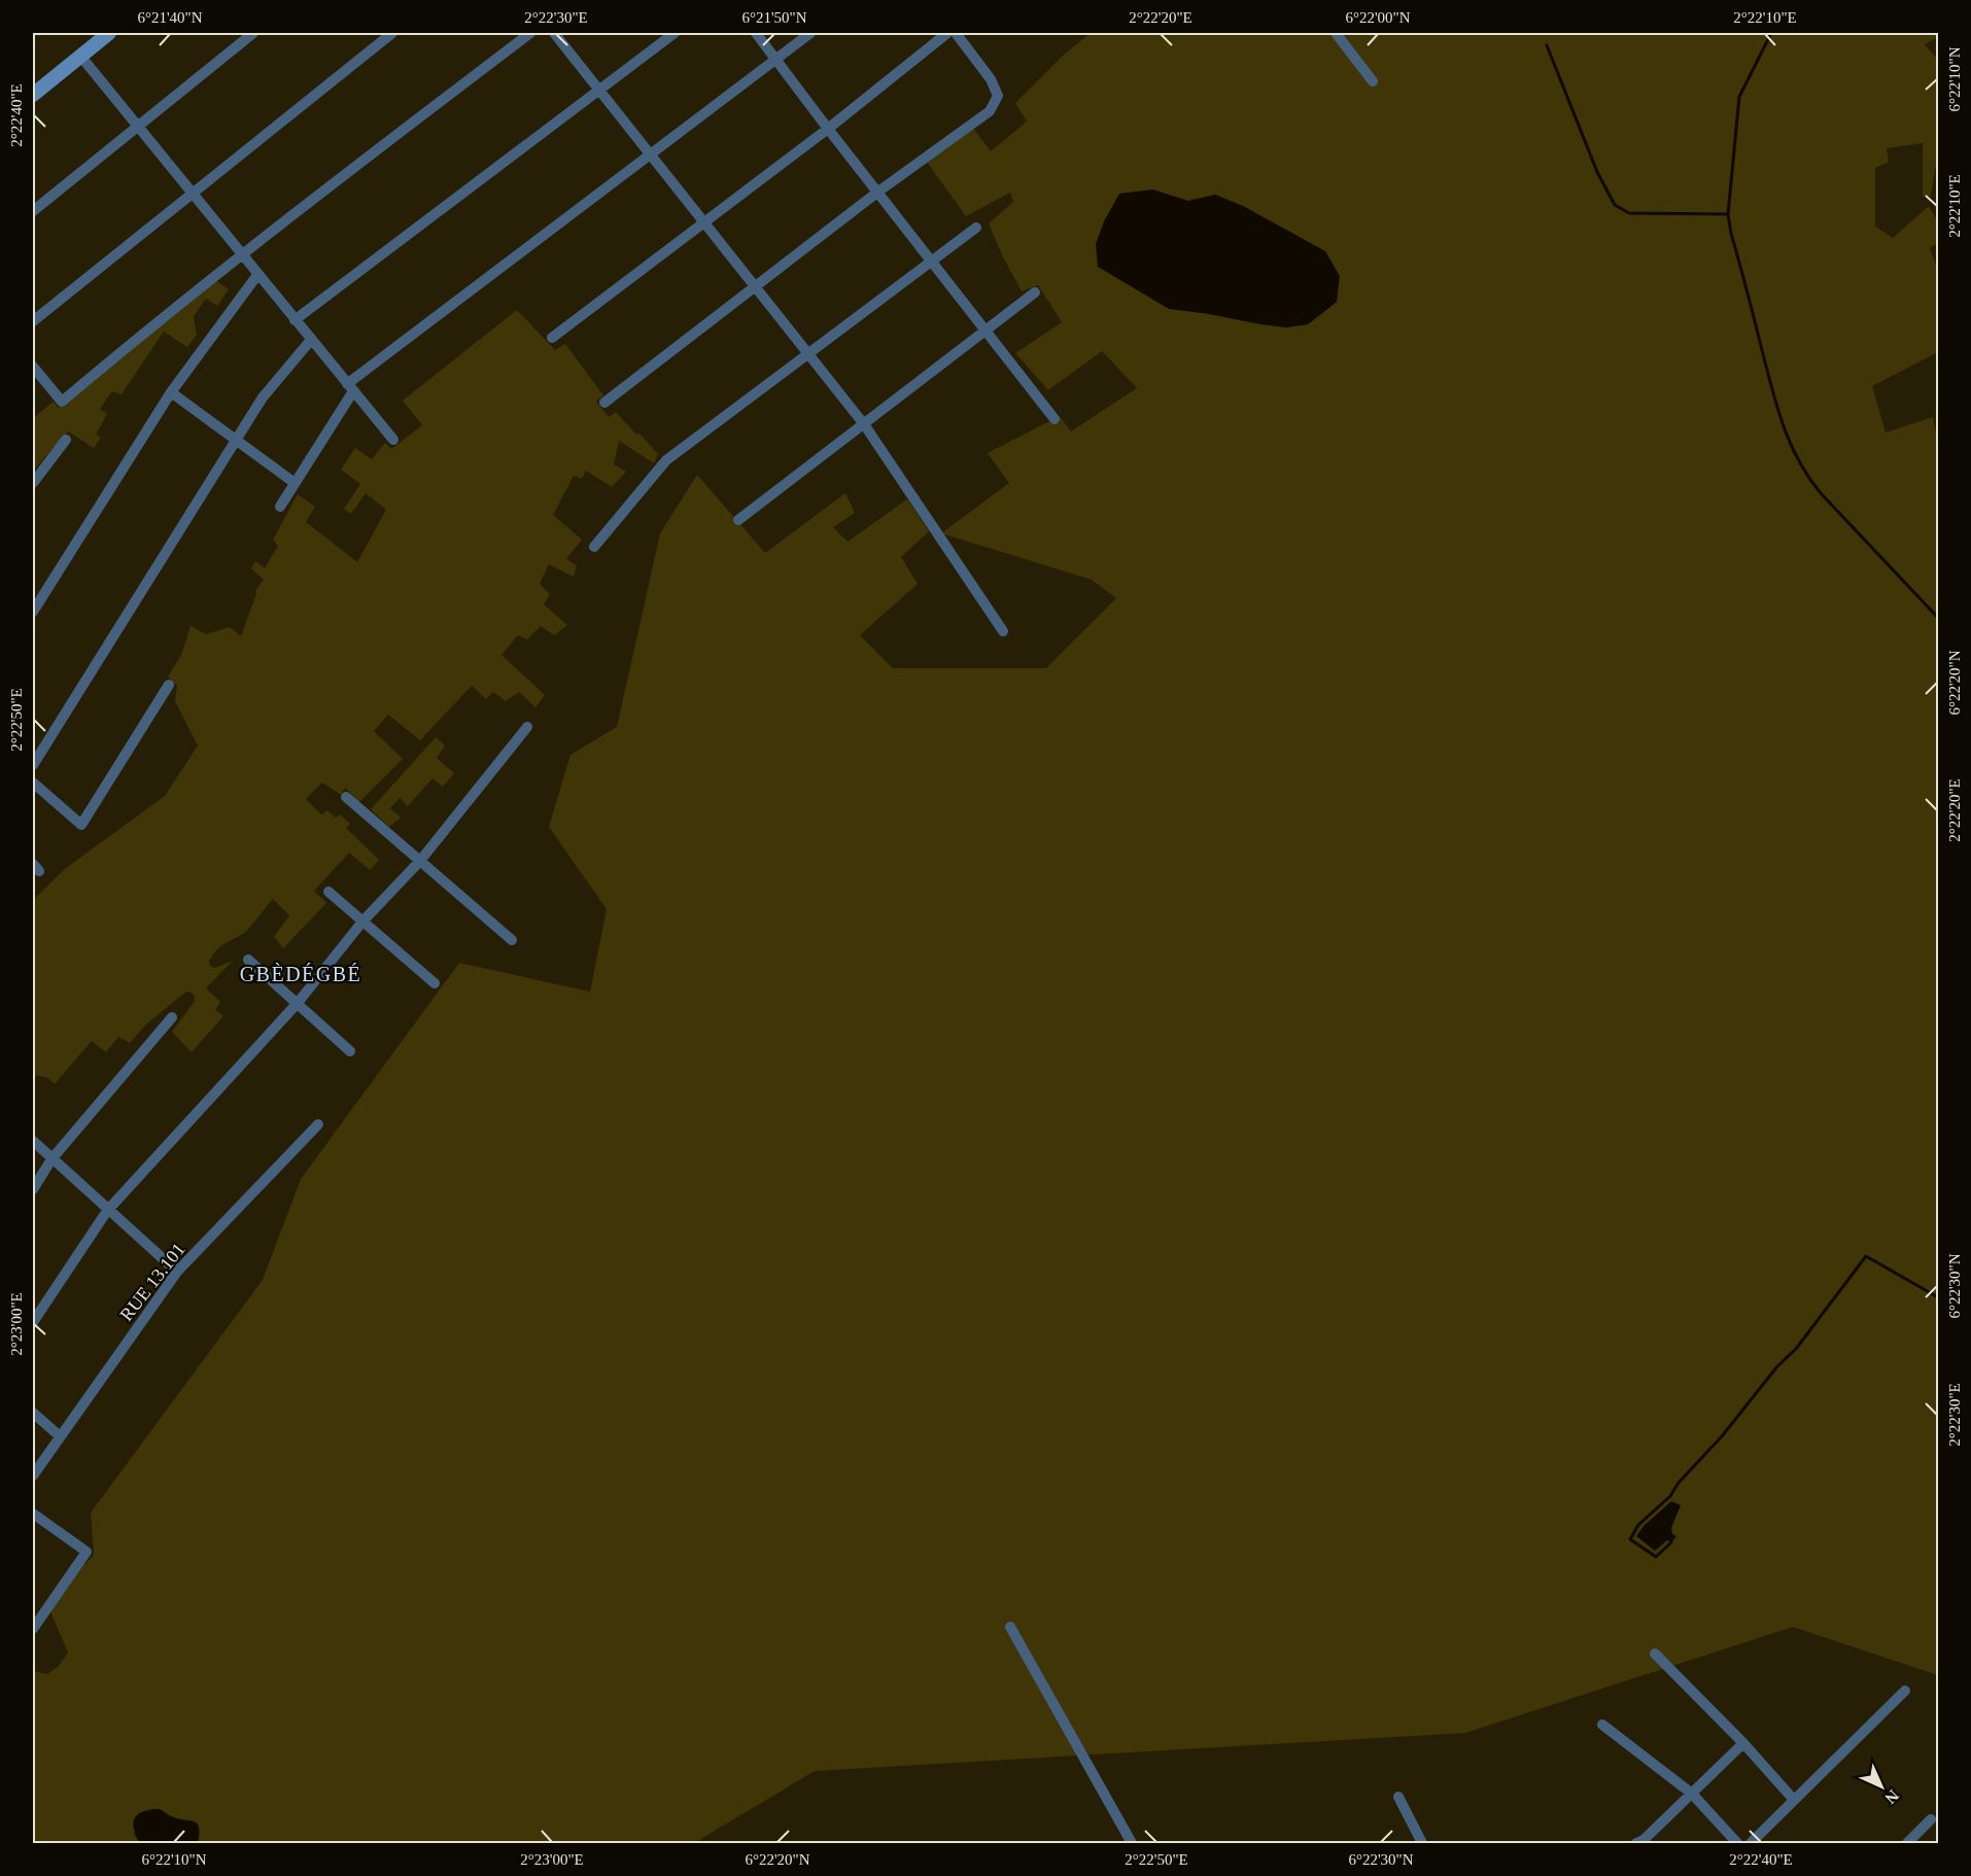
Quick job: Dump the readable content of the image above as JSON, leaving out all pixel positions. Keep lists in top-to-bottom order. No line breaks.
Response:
{"streets":{"street":["RUE 13.101"]},"districts":["GBÈDÉGBÉ"],"north":"bottom right","coordinates":["6°21'40\"N","2°22'30\"E","6°21'50\"N","2°22'20\"E","6°22'00\"N","2°22'10\"E","6°22'10\"N","2°22'40\"E","6°22'20\"N","2°22'50\"E","6°22'30\"N","2°23'00\"E"]}
